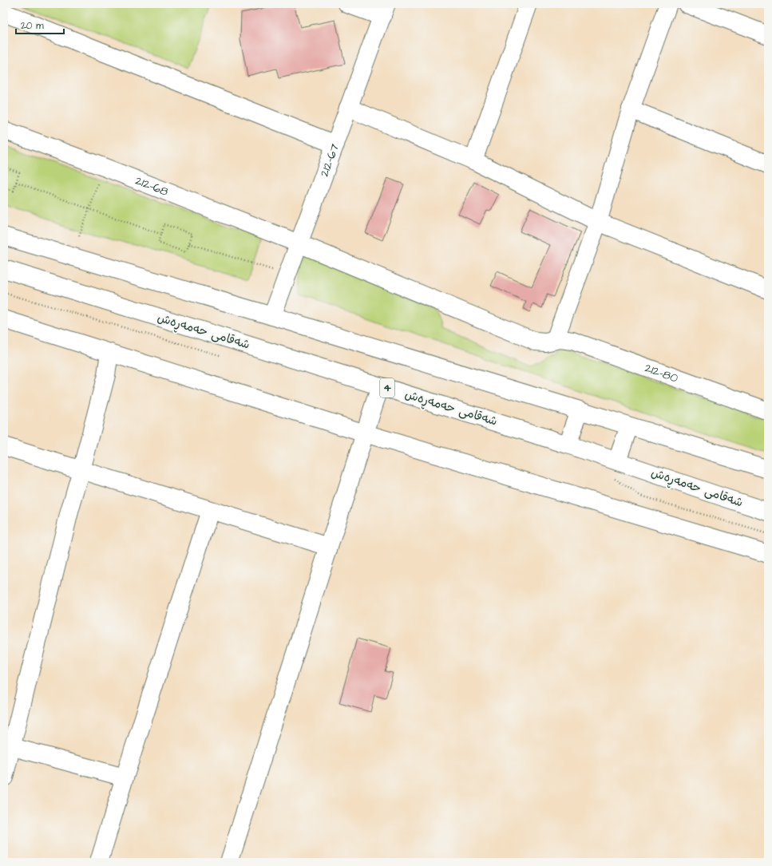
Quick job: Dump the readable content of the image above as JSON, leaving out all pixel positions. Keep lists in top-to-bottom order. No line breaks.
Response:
{"streets":{"main road":["212-67","212-68","شەقامی حەمەڕەش","212-80","4"]},"crossings":[["212-67","212-68"],["212-68","212-80"]],"scale_bar":"20 m"}
